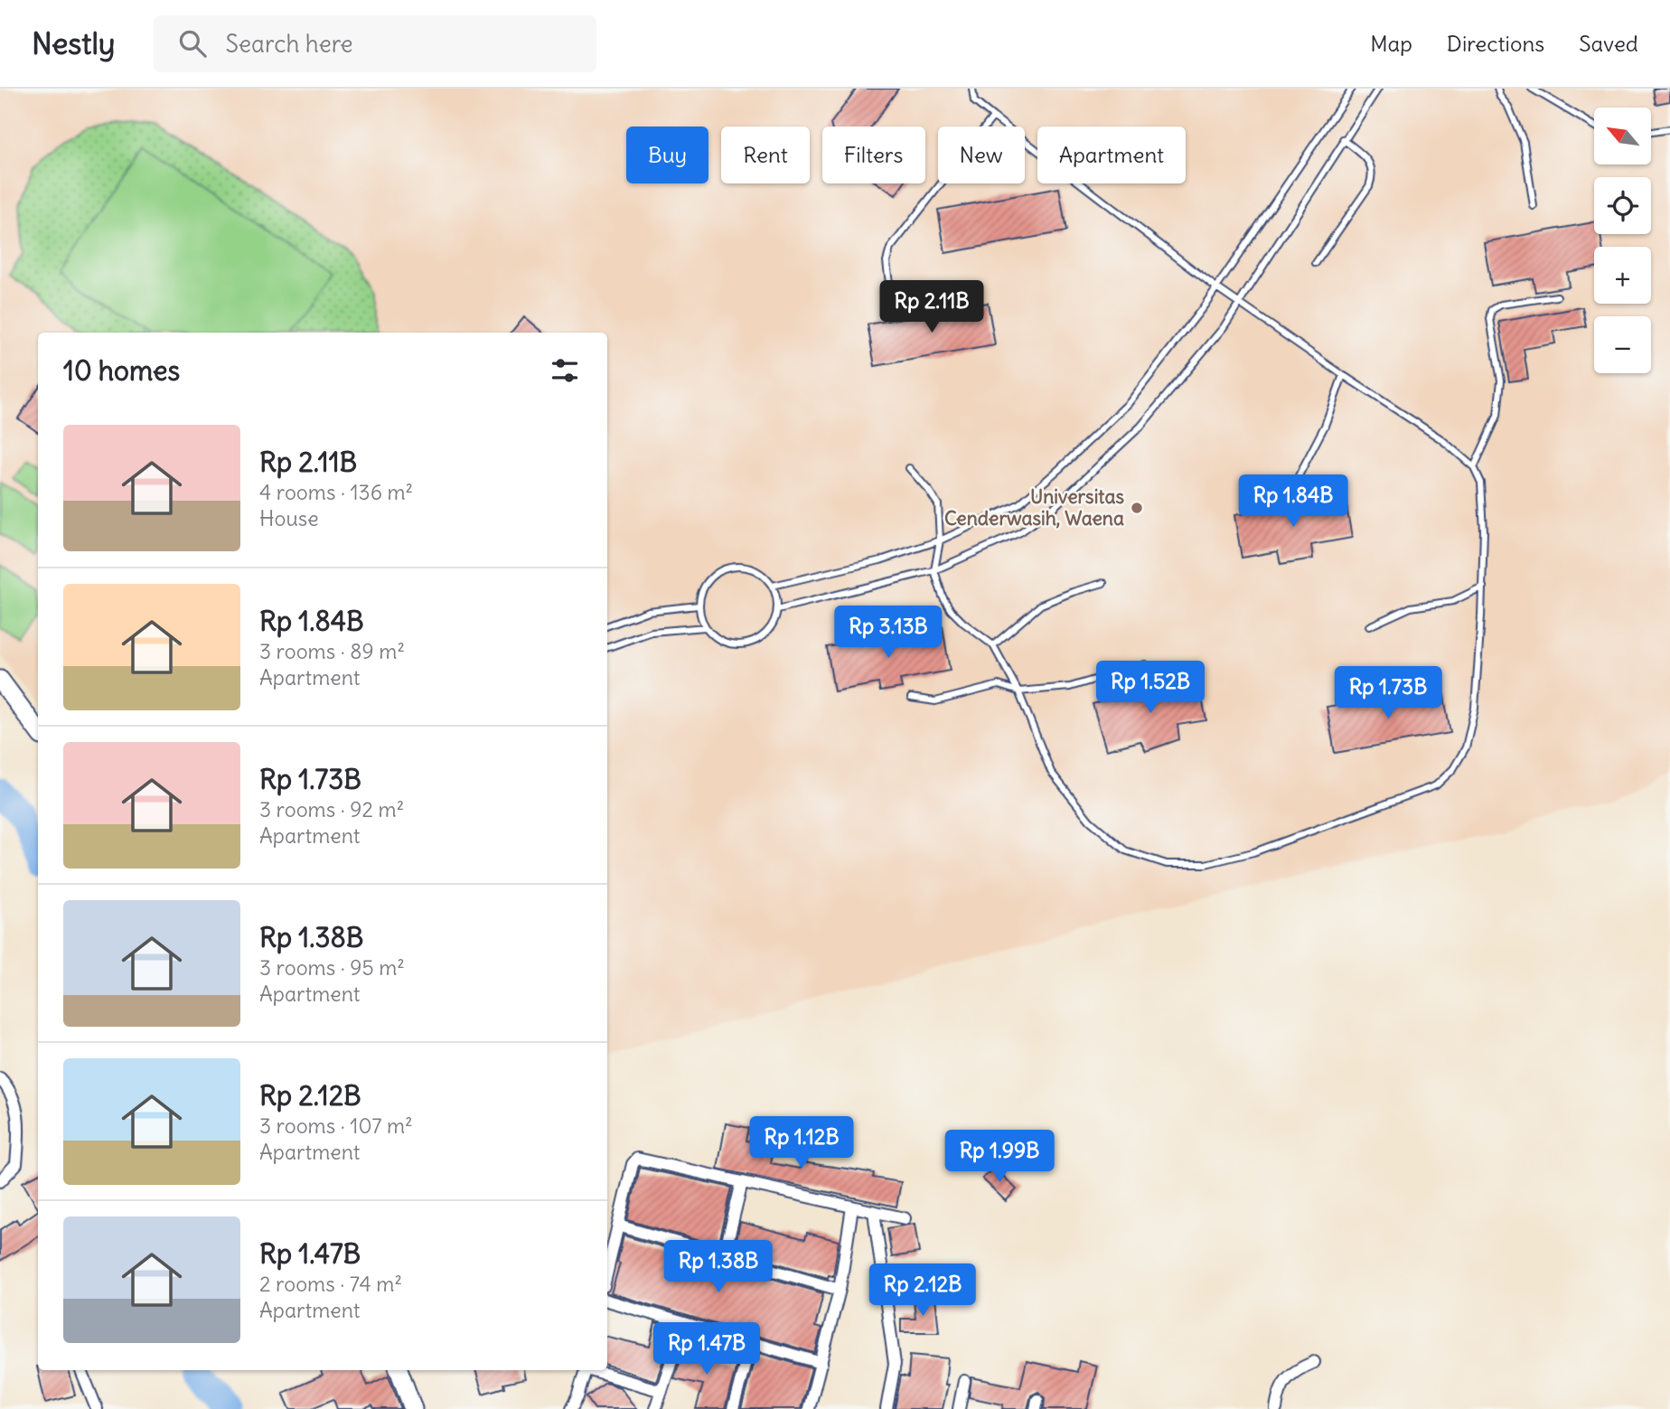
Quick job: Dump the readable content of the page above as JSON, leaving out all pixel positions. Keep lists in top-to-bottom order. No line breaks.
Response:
{"places":["Universitas Cenderwasih, Waena"],"north":"top left","page":{"header":"Nestly","search":"Search here","nav":["Map","Directions","Saved"],"map_buttons":["+","−"],"chip":["Buy","Rent","Filters","New","Apartment"],"price":["Rp 2.11B","Rp 1.84B","Rp 3.13B","Rp 1.52B","Rp 1.73B","Rp 1.12B","Rp 1.99B","Rp 1.38B","Rp 2.12B","Rp 1.47B"],"heading":"10 homes","list":[{"name":"Rp 2.11B","note":"4 rooms · 136 m² · House"},{"name":"Rp 1.84B","note":"3 rooms · 89 m² · Apartment"},{"name":"Rp 1.73B","note":"3 rooms · 92 m² · Apartment"},{"name":"Rp 1.38B","note":"3 rooms · 95 m² · Apartment"},{"name":"Rp 2.12B","note":"3 rooms · 107 m² · Apartment"},{"name":"Rp 1.47B","note":"2 rooms · 74 m² · Apartment"}]}}
